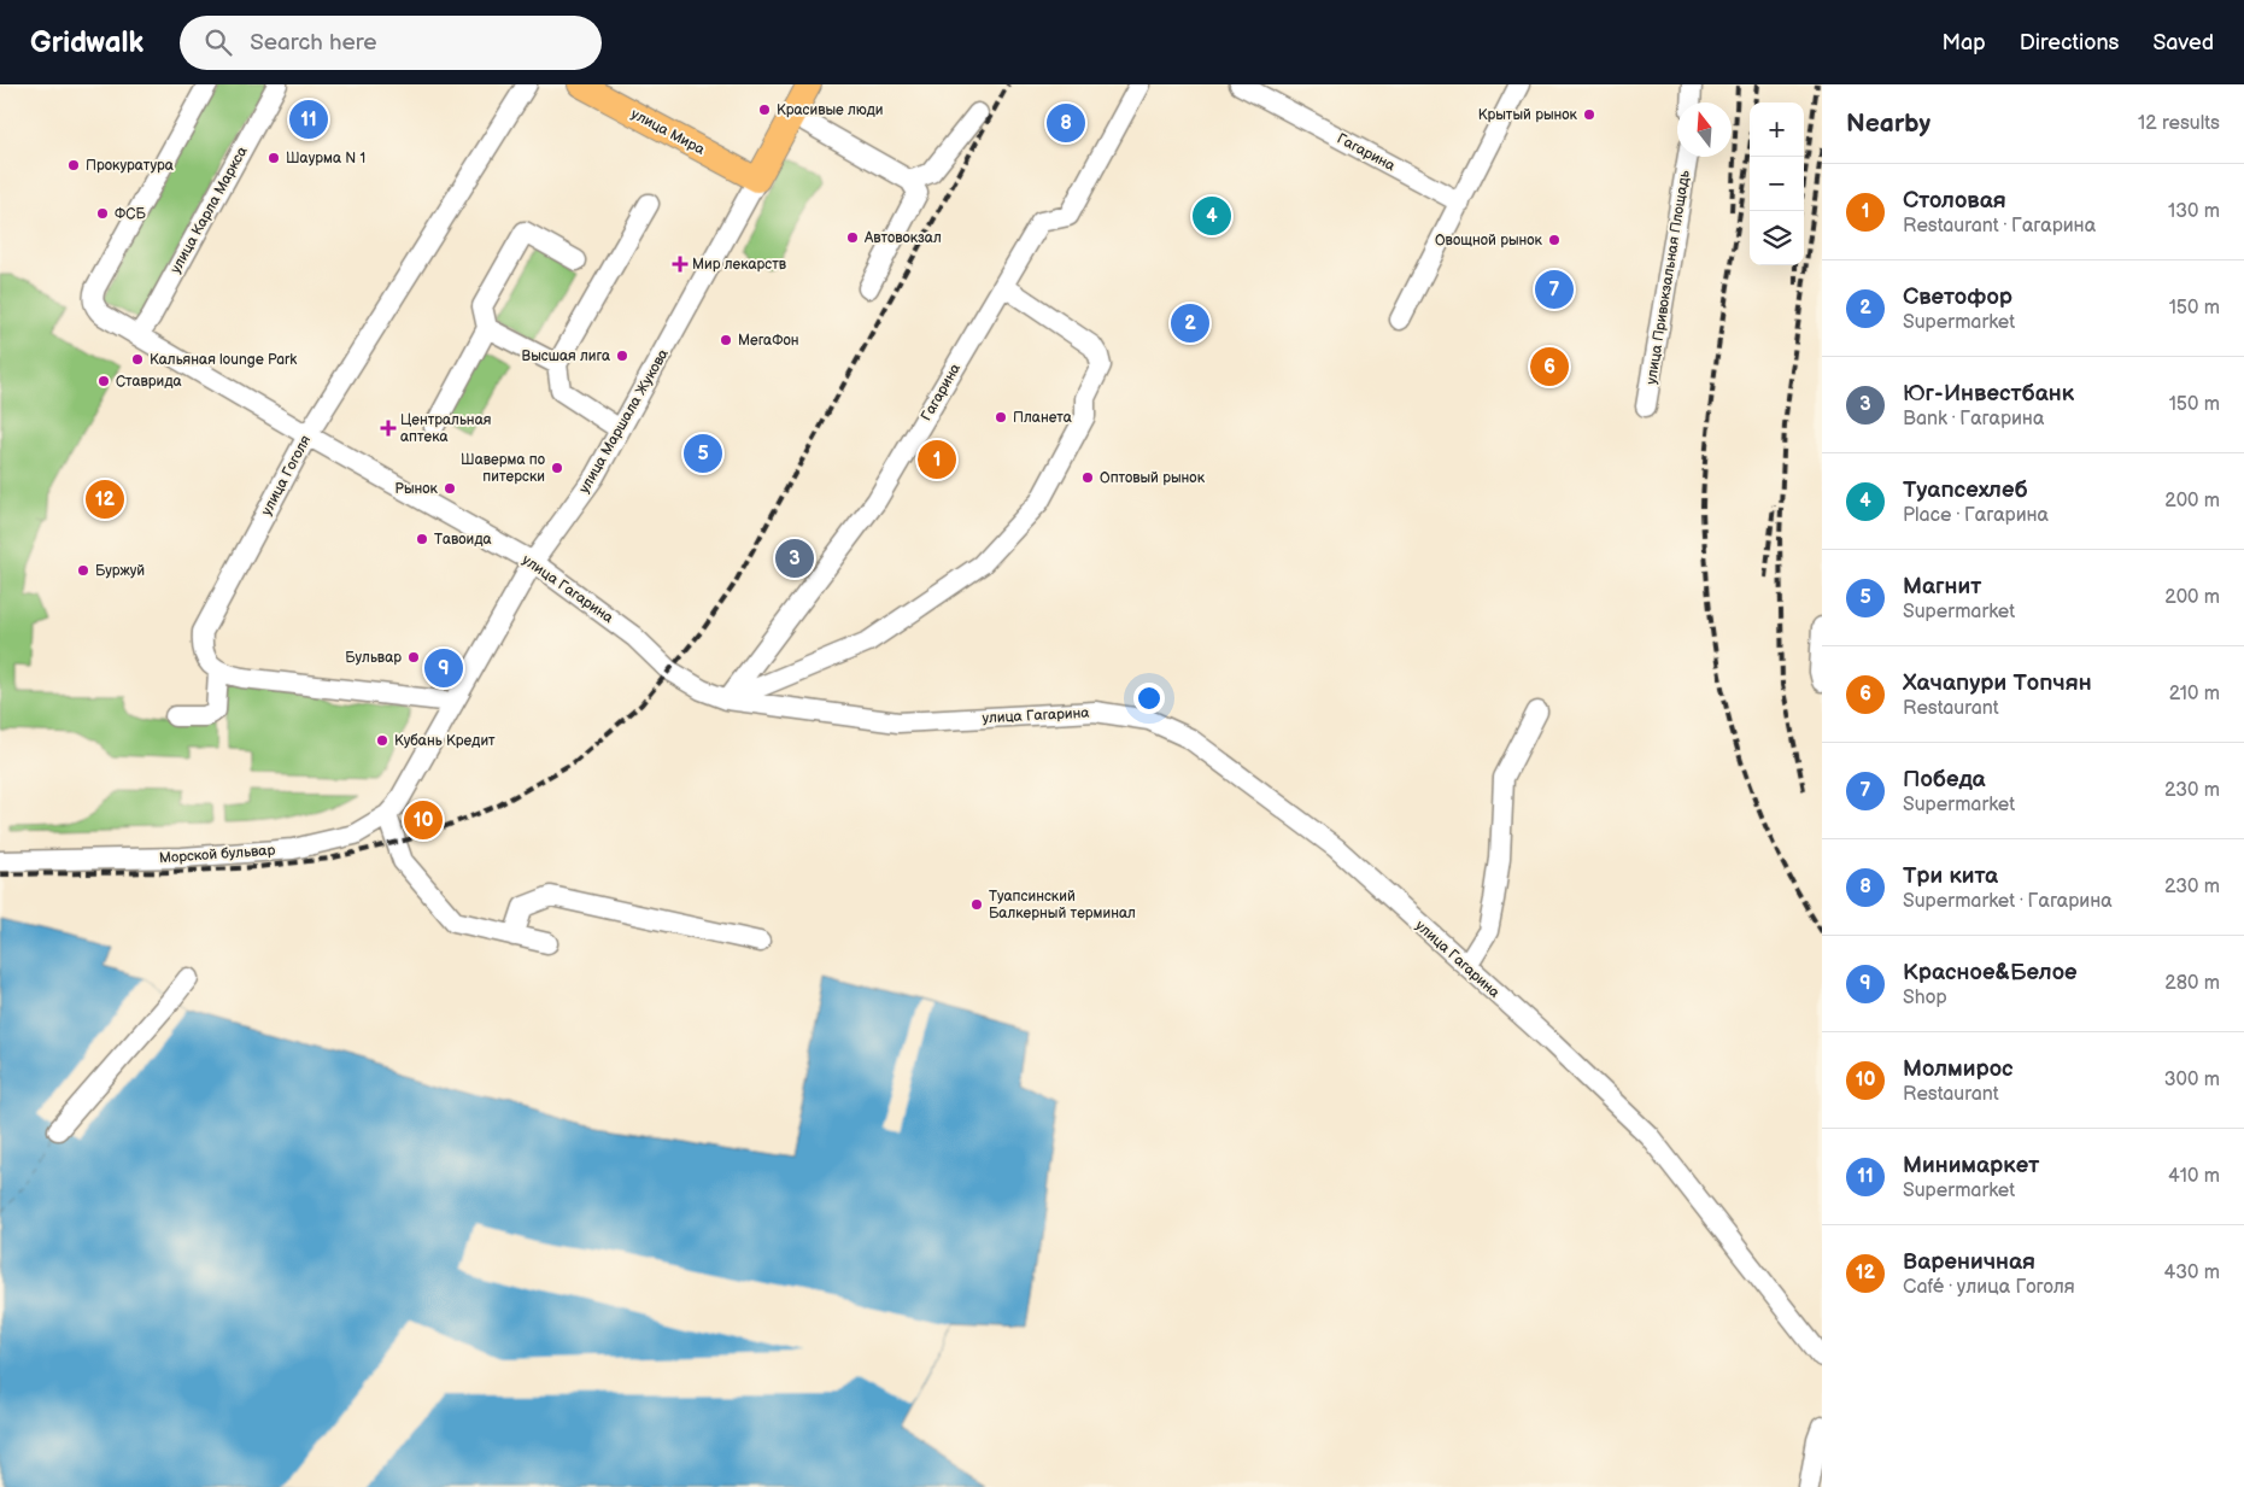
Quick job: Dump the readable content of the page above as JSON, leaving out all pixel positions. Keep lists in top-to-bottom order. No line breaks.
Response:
{"streets":{"main road":["улица Мира","улица Маршала Жукова"],"street":["Гагарина","улица Карла Маркса","улица Привокзальная Площадь","улица Гоголя","улица Гагарина","Морской бульвар"]},"crossings":[["улица Мира","улица Маршала Жукова"],["Гагарина","улица Гагарина"],["улица Карла Маркса","улица Гагарина"],["улица Маршала Жукова","улица Гагарина"],["улица Маршала Жукова","Морской бульвар"],["улица Гоголя","улица Гагарина"]],"places":{"other":["Красивые люди","Крытый рынок","Шаурма N 1","Прокуратура","ФСБ","Автовокзал","Овощной рынок","МегаФон","Высшая лига","Кальяная lounge Park","Ставрида","Планета","Шаверма по питерски","Оптовый рынок","Рынок","Тавоида","Буржуй","Бульвар","Кубань Кредит","Туапсинский Балкерный терминал"],"health":["Мир лекарств","Центральная аптека"]},"north":"top","page":{"header":"Gridwalk","search":"Search here","nav":["Map","Directions","Saved"],"heading":["Nearby","12 results"],"pins":["11","8","4","7","2","6","5","1","12","3","9","10"],"map_buttons":["+","−"],"list":[{"mark":"1","name":"Столовая","note":"Restaurant · Гагарина","value":"130 m"},{"mark":"2","name":"Светофор","note":"Supermarket","value":"150 m"},{"mark":"3","name":"Юг-Инвестбанк","note":"Bank · Гагарина","value":"150 m"},{"mark":"4","name":"Туапсехлеб","note":"Place · Гагарина","value":"200 m"},{"mark":"5","name":"Магнит","note":"Supermarket","value":"200 m"},{"mark":"6","name":"Хачапури Топчян","note":"Restaurant","value":"210 m"},{"mark":"7","name":"Победа","note":"Supermarket","value":"230 m"},{"mark":"8","name":"Три кита","note":"Supermarket · Гагарина","value":"230 m"},{"mark":"9","name":"Красное&Белое","note":"Shop","value":"280 m"},{"mark":"10","name":"Молмирос","note":"Restaurant","value":"300 m"},{"mark":"11","name":"Минимаркет","note":"Supermarket","value":"410 m"},{"mark":"12","name":"Вареничная","note":"Café · улица Гоголя","value":"430 m"}]}}
